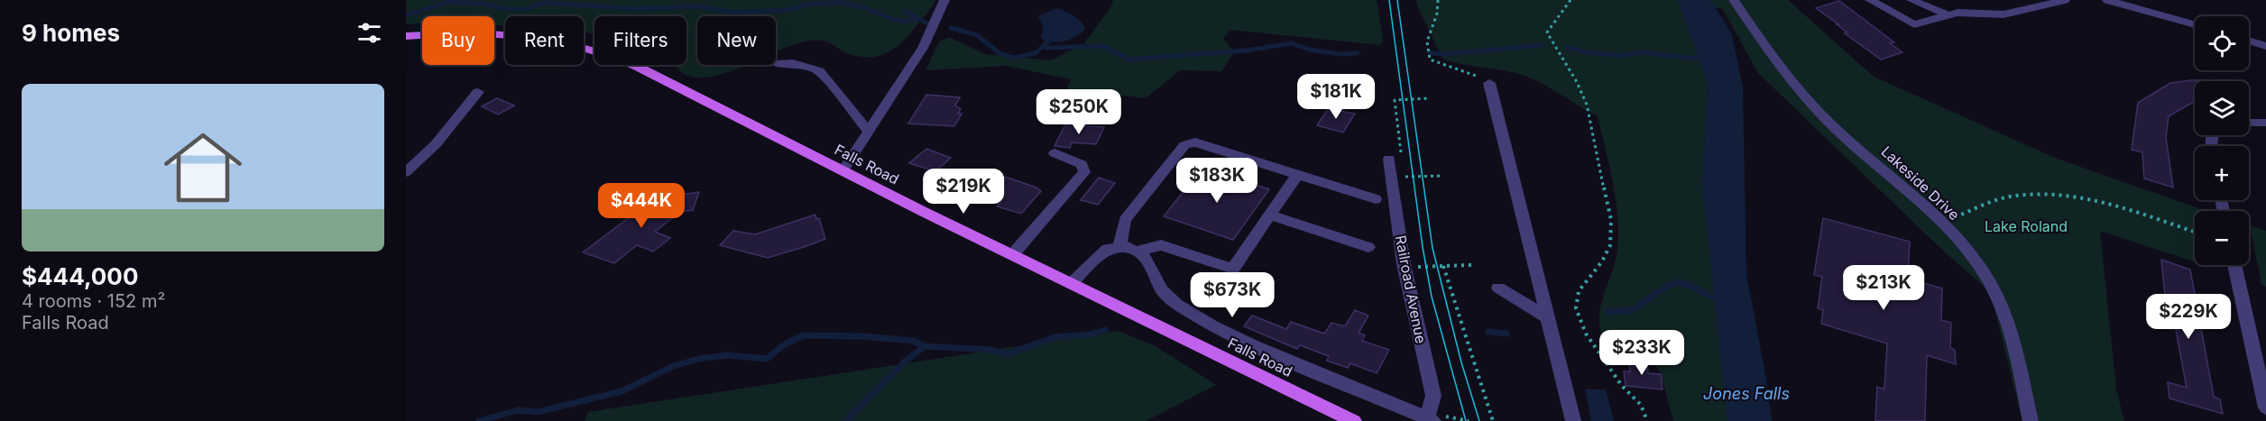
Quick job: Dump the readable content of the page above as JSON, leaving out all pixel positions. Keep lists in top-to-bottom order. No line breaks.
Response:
{"streets":{"main road":["Falls Road"],"street":["Lakeside Drive","Railroad Avenue"]},"water":["Jones Falls"],"parks":["Lake Roland"],"page":{"heading":"9 homes","map_buttons":["+","−"],"chip":["Buy","Rent","Filters","New"],"list":[{"name":"$444,000","note":"4 rooms · 152 m² · Falls Road"}],"price":["$181K","$250K","$183K","$219K","$444K","$213K","$673K","$229K","$233K"]}}
